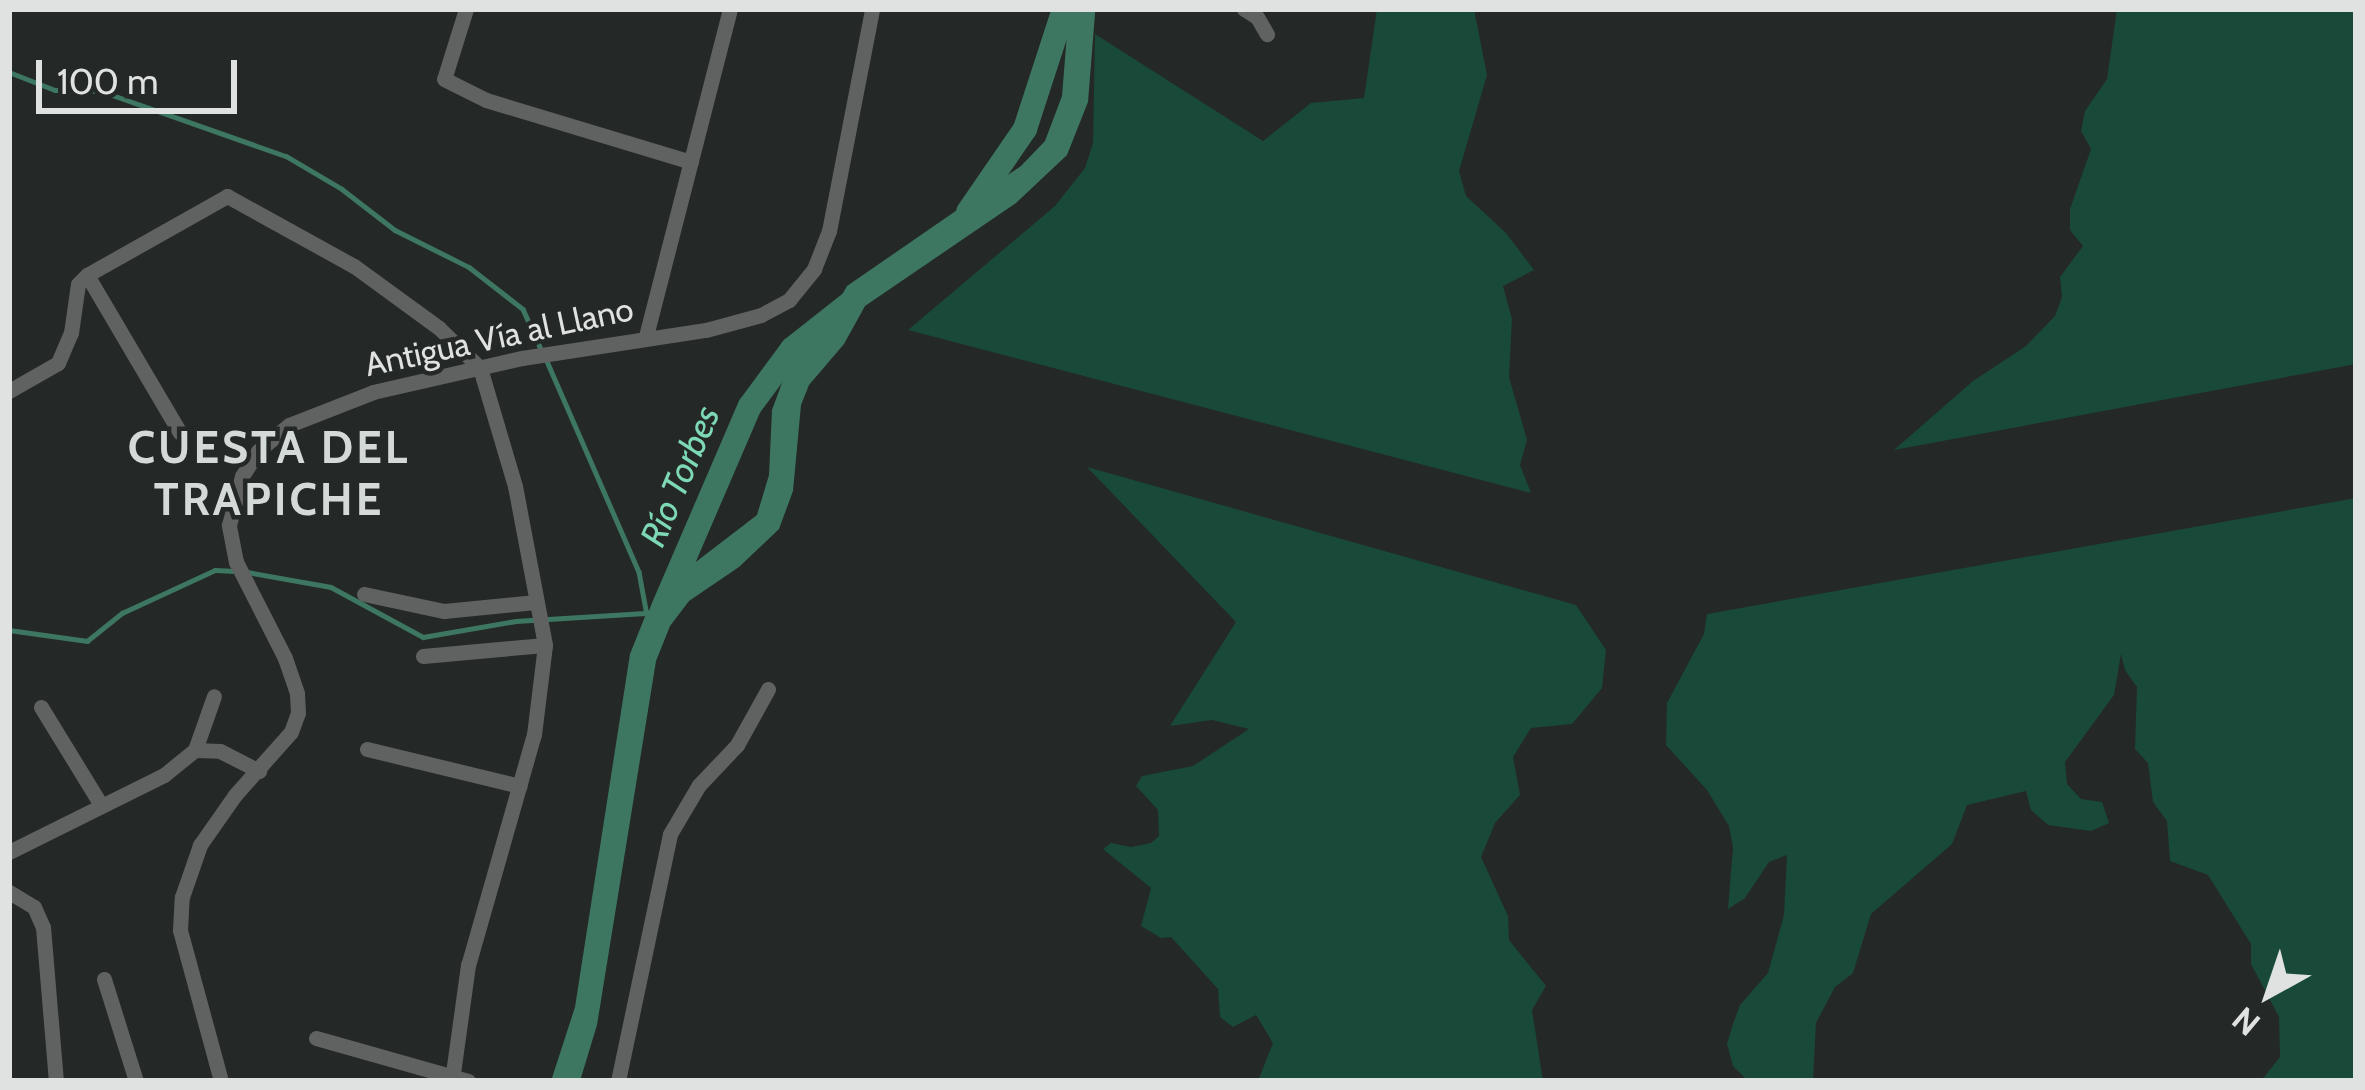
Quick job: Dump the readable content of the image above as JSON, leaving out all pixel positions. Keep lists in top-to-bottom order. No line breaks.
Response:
{"streets":{"street":["Antigua Vía al Llano"]},"districts":["CUESTA DEL TRAPICHE"],"water":["Río Torbes"],"scale_bar":"100 m","north":"bottom left"}
